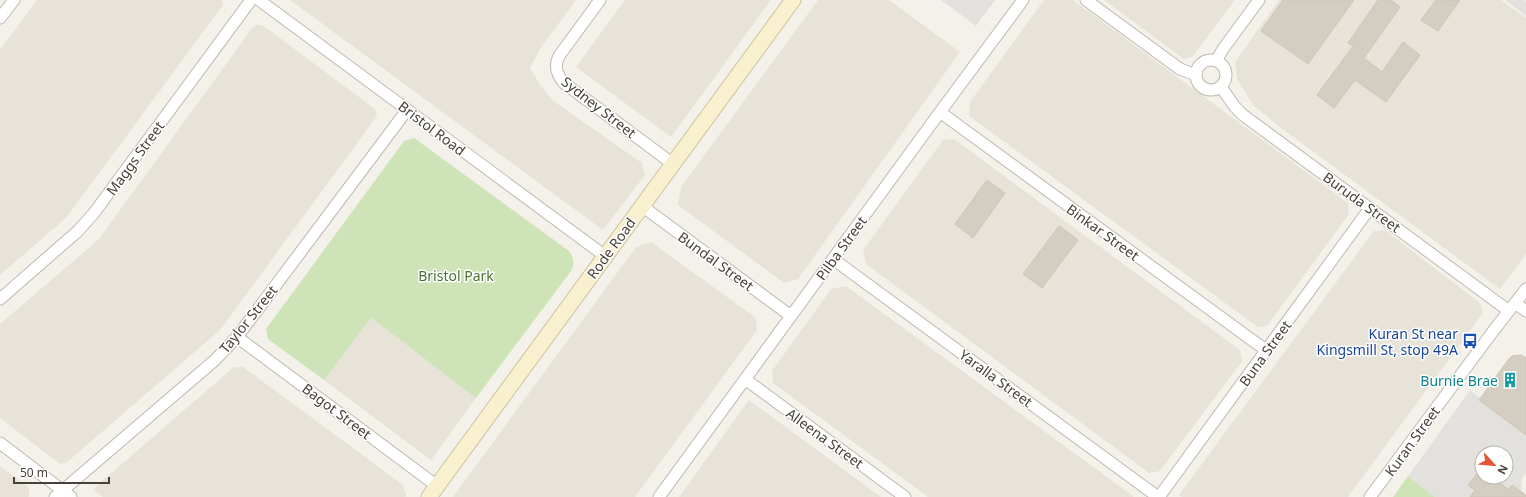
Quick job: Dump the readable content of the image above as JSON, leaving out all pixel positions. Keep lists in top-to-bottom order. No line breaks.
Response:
{"streets":{"main road":["Rode Road"],"street":["Sydney Street","Bristol Road","Maggs Street","Buruda Street","Binkar Street","Pilba Street","Bundal Street","Taylor Street","Buna Street","Yaralla Street","Bagot Street","Alleena Street","Kuran Street"]},"crossings":[["Sydney Street","Rode Road"],["Bristol Road","Rode Road"],["Bristol Road","Taylor Street"],["Buruda Street","Buna Street"],["Buruda Street","Kuran Street"],["Binkar Street","Pilba Street"],["Binkar Street","Buna Street"],["Rode Road","Bundal Street"],["Rode Road","Bagot Street"],["Pilba Street","Bundal Street"],["Pilba Street","Yaralla Street"],["Pilba Street","Alleena Street"],["Taylor Street","Bagot Street"],["Buna Street","Yaralla Street"]],"parks":["Bristol Park"],"places":{"bus stop":["Kuran St near Kingsmill St, stop 49A"],"building":["Burnie Brae"]},"scale_bar":"50 m","north":"bottom right"}
